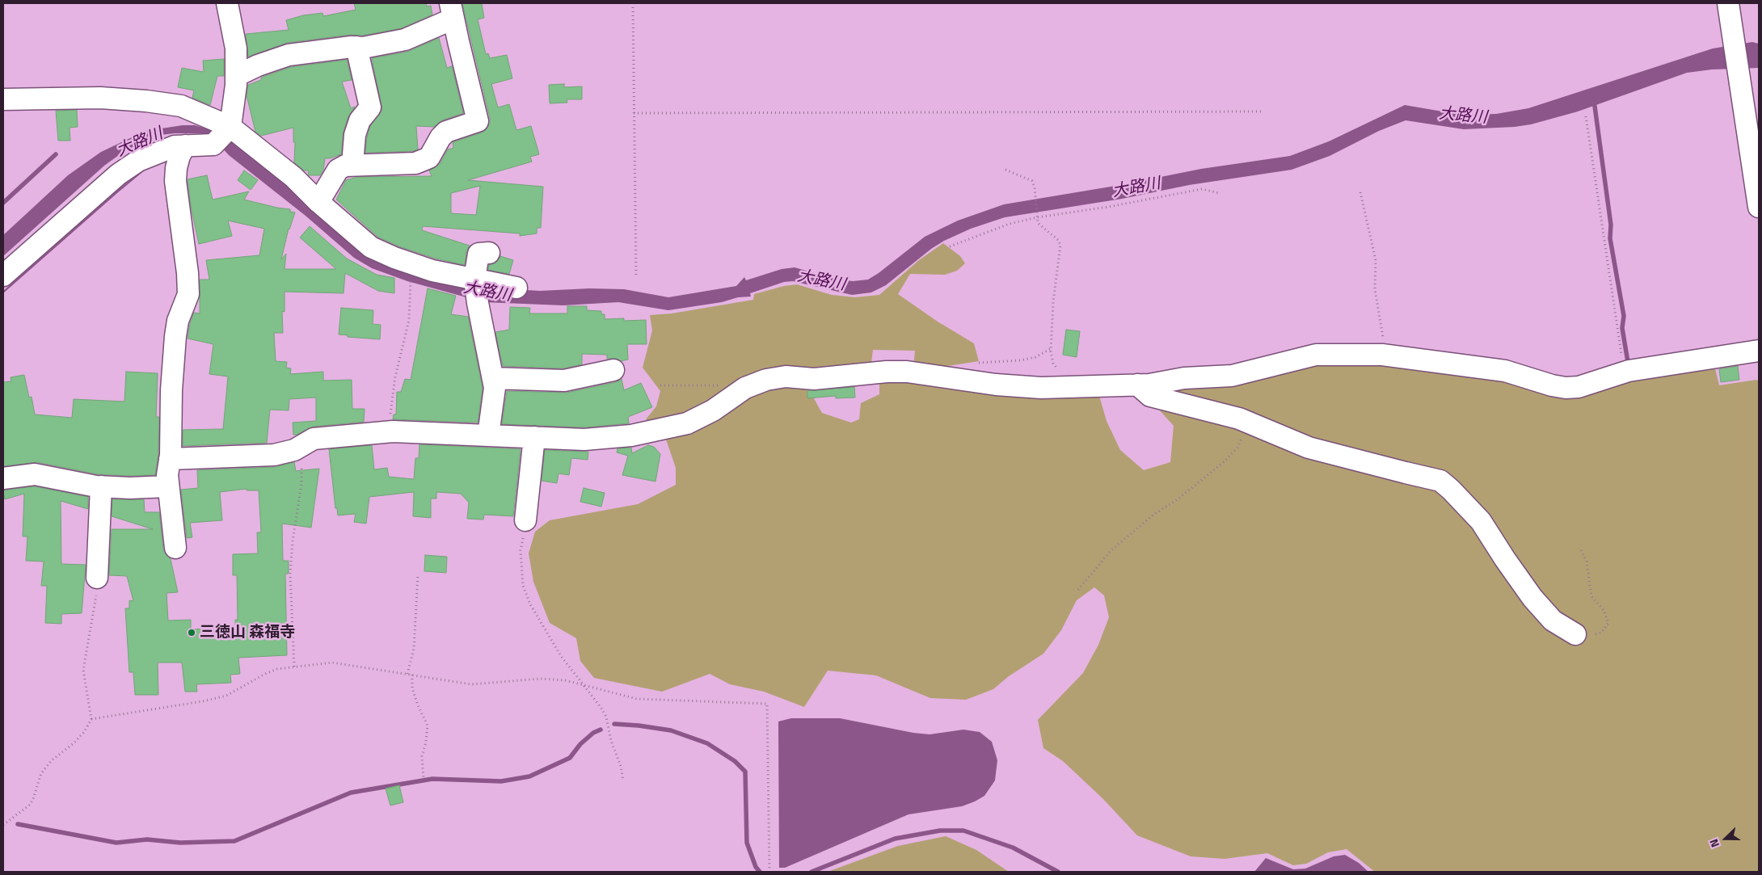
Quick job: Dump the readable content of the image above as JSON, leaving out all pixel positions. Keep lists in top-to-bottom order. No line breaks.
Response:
{"water":["大路川"],"places":["三徳山 森福寺"],"north":"left"}
